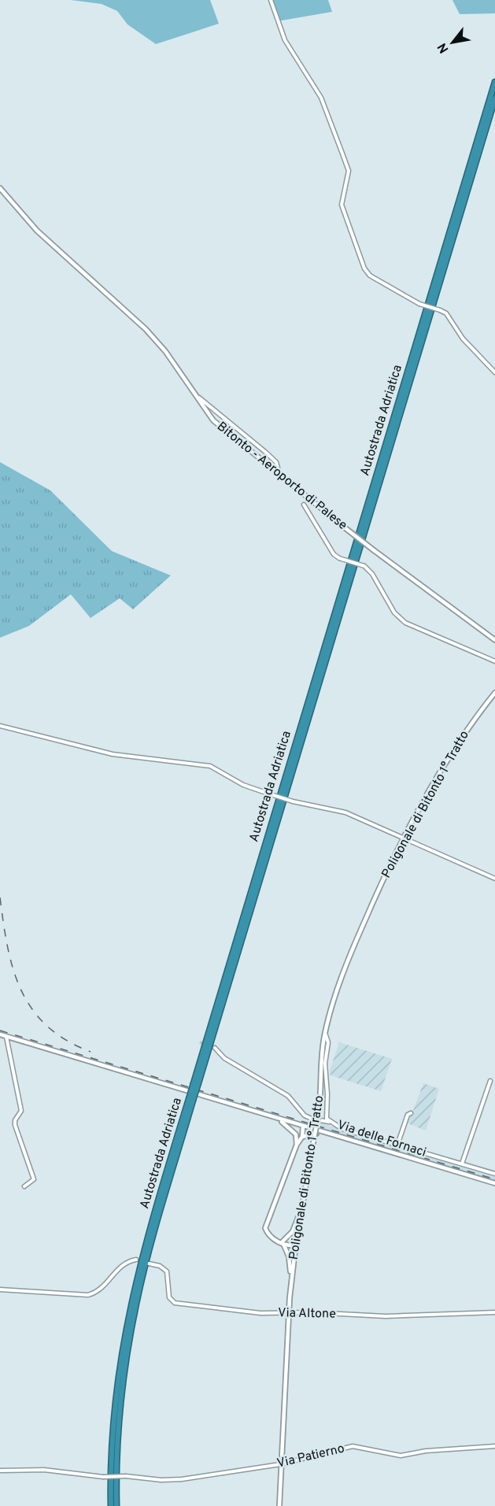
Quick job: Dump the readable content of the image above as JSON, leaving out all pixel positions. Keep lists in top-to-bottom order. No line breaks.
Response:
{"streets":{"highway":["Autostrada Adriatica"],"main road":["Bitonto - Aeroporto di Palese","Poligonale di Bitonto 1° Tratto"],"street":["Via delle Fornaci","Via Altone","Via Patierno"]},"crossings":[["Poligonale di Bitonto 1° Tratto","Via delle Fornaci"],["Poligonale di Bitonto 1° Tratto","Via Altone"],["Poligonale di Bitonto 1° Tratto","Via Patierno"]],"north":"bottom left"}
